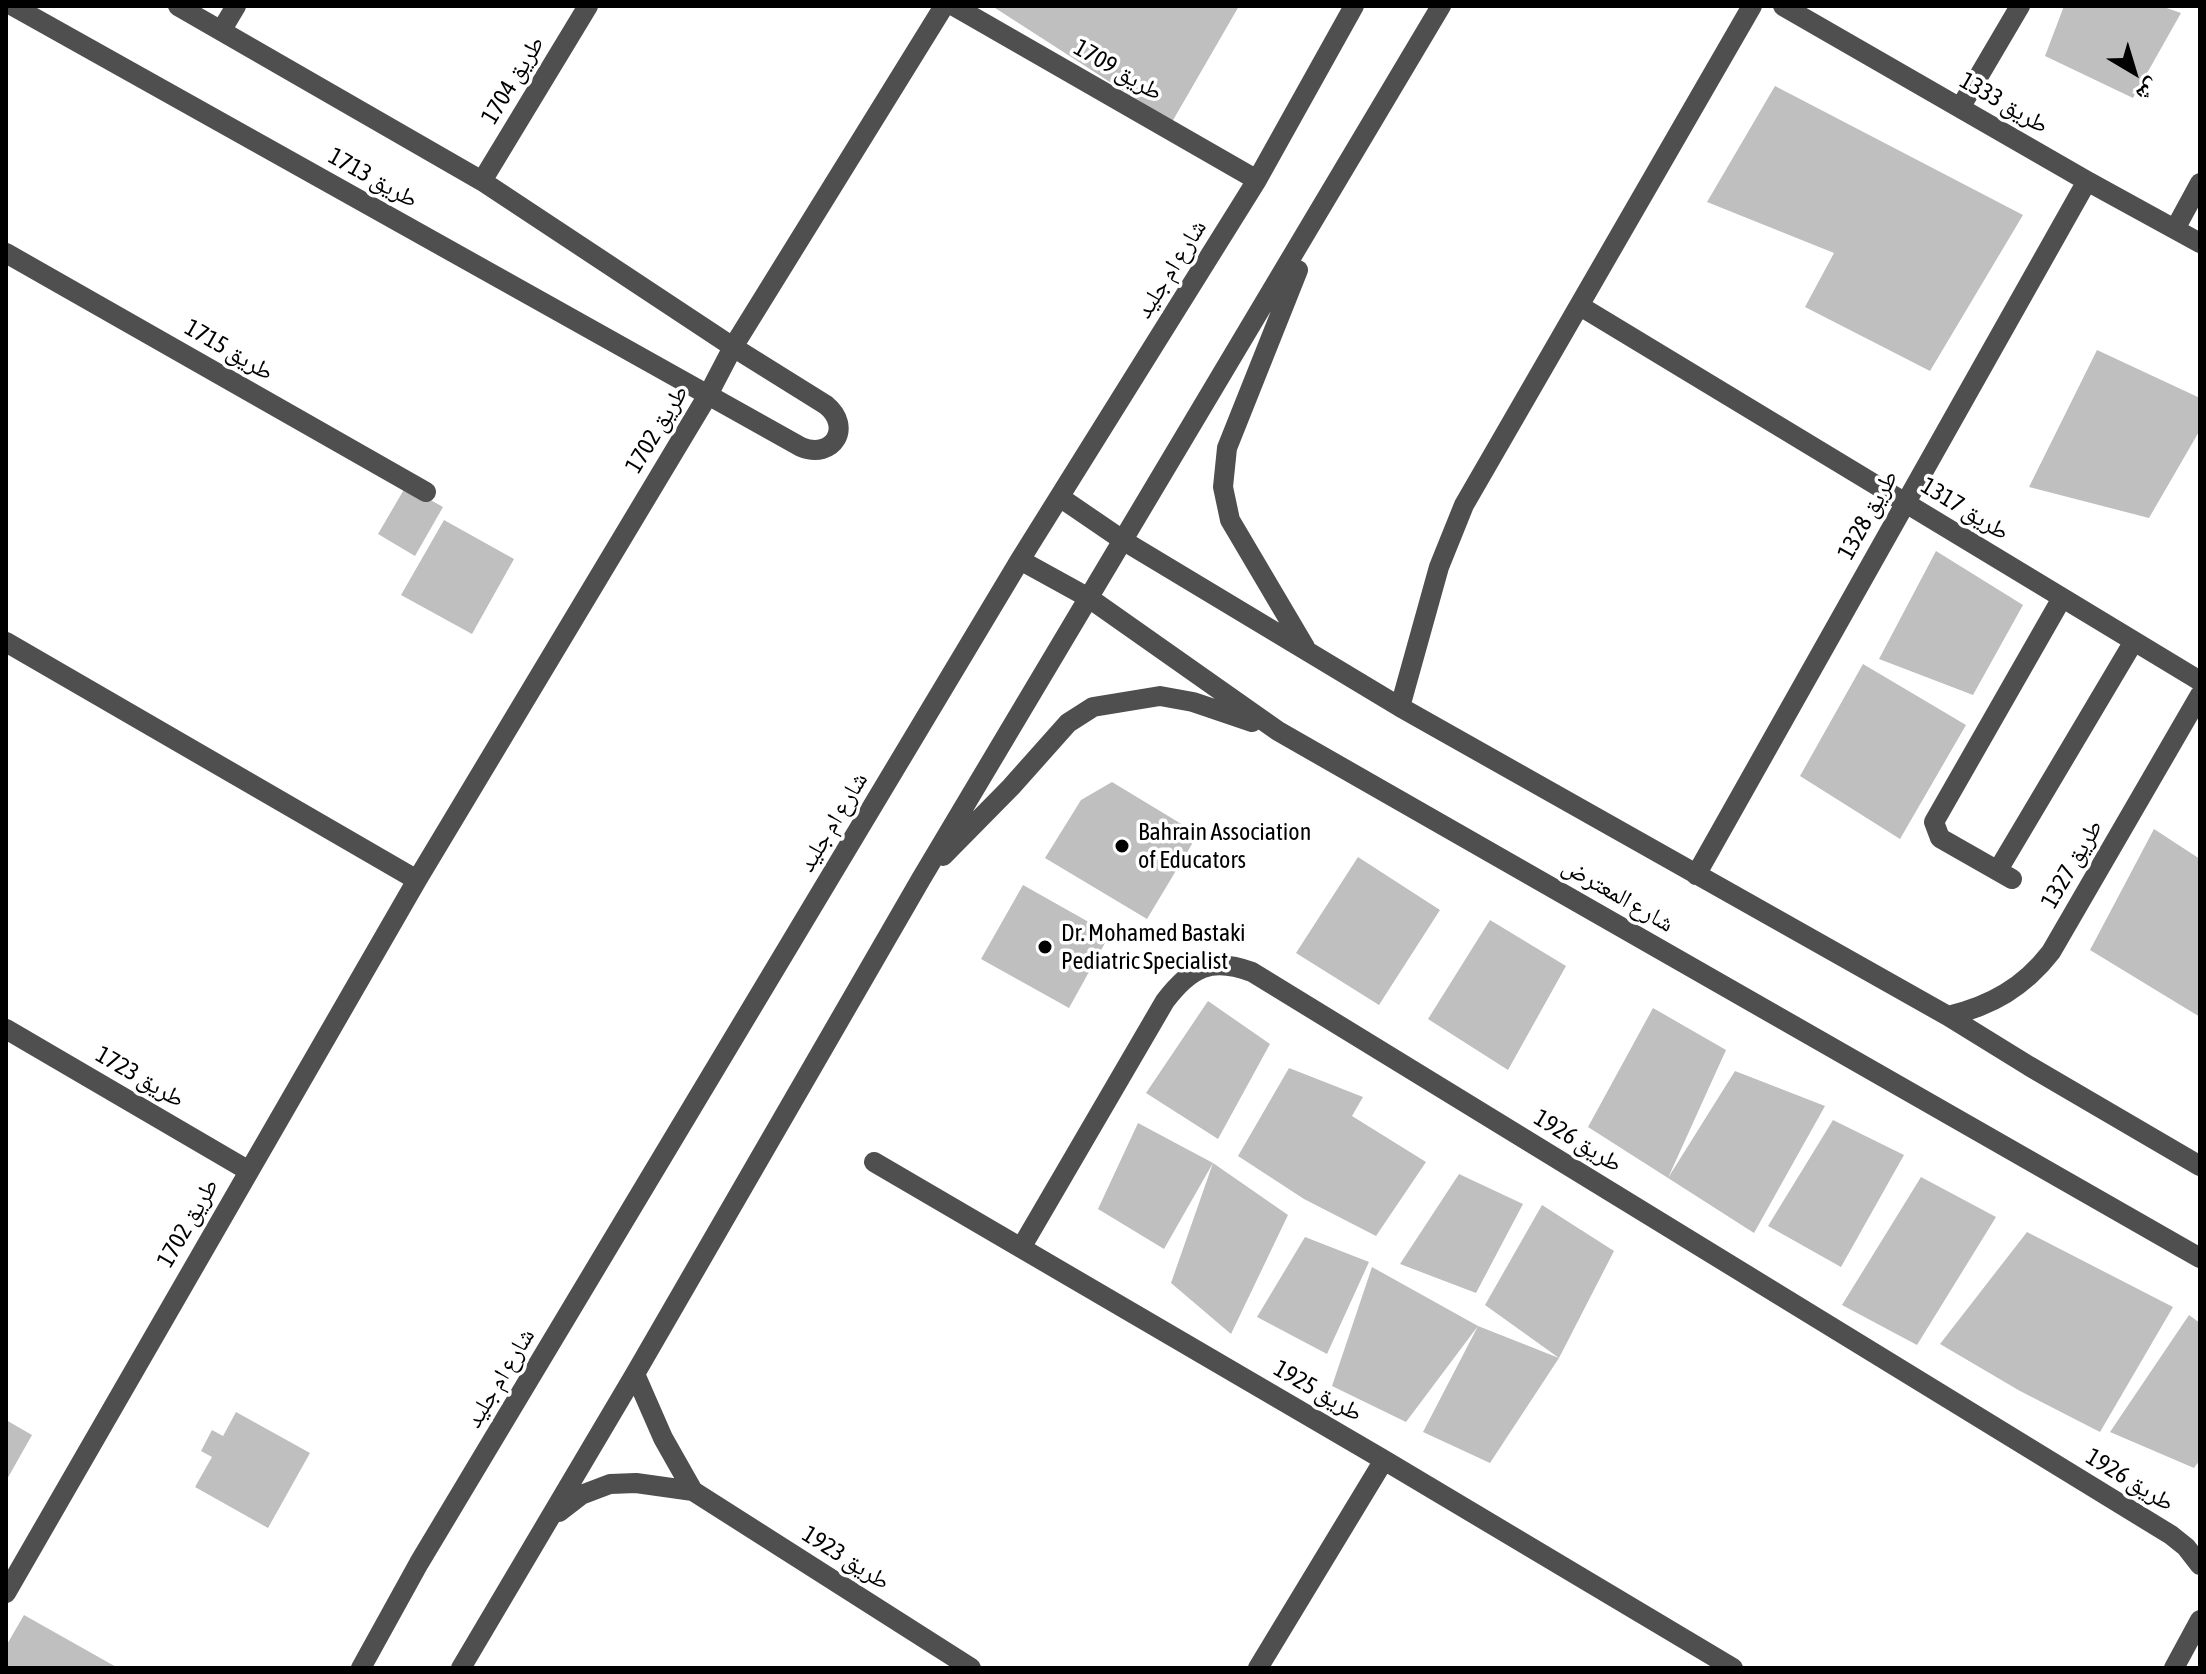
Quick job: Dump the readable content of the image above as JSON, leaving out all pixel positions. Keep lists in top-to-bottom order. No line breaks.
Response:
{"streets":{"street":["طريق 1709","طريق 1704","طريق 1333","طريق 1713","شارع ام جليد","طريق 1715","طريق 1702","طريق 1317","طريق 1328","طريق 1327","شارع المعترض","طريق 1723","طريق 1926","طريق 1925","طريق 1923"]},"crossings":[["طريق 1709","شارع ام جليد"],["طريق 1333","طريق 1328"],["طريق 1713","طريق 1702"],["شارع ام جليد","شارع المعترض"],["طريق 1702","طريق 1723"],["طريق 1317","طريق 1328"],["طريق 1926","طريق 1925"]],"places":["Bahrain Association of Educators","Dr. Mohamed Bastaki Pediatric Specialist"],"north":"bottom right"}
